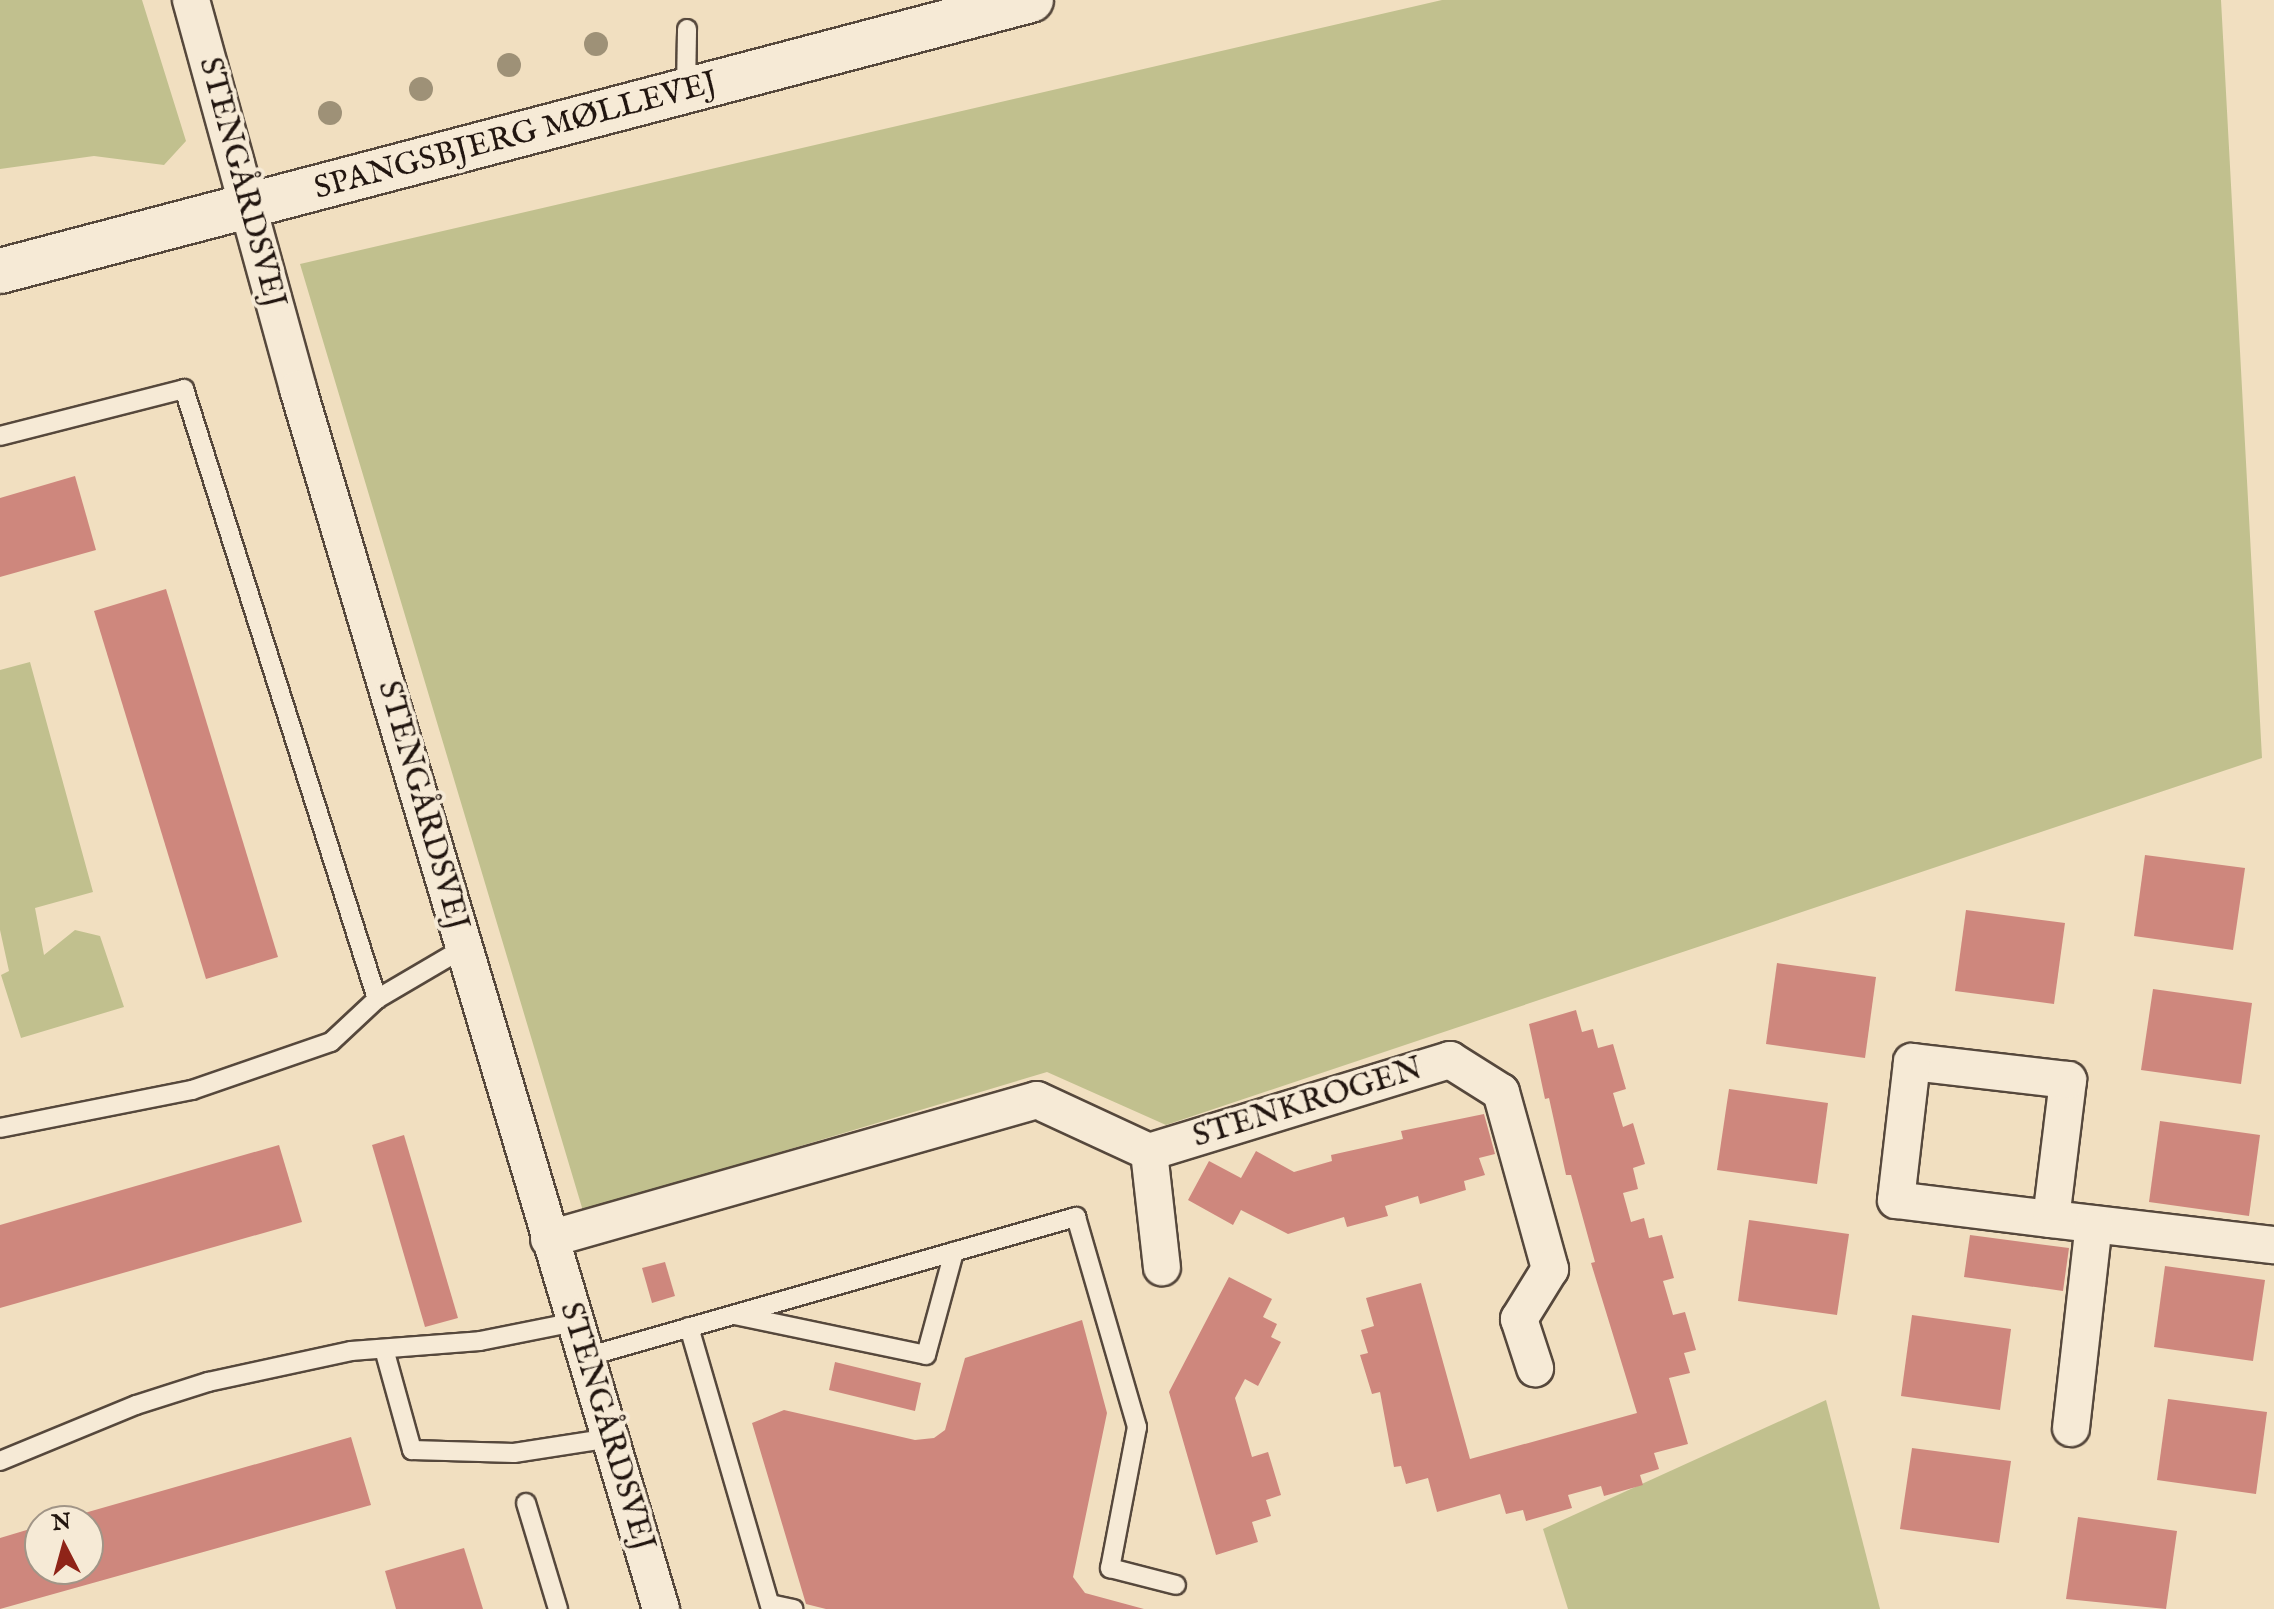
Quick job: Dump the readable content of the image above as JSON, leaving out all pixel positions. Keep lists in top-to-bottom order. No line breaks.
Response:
{"streets":{"street":["SPANGSBJERG MØLLEVEJ","STENGÅRDSVEJ","STENKROGEN"]},"crossings":[["SPANGSBJERG MØLLEVEJ","STENGÅRDSVEJ"],["STENGÅRDSVEJ","STENKROGEN"]],"north":"top"}
